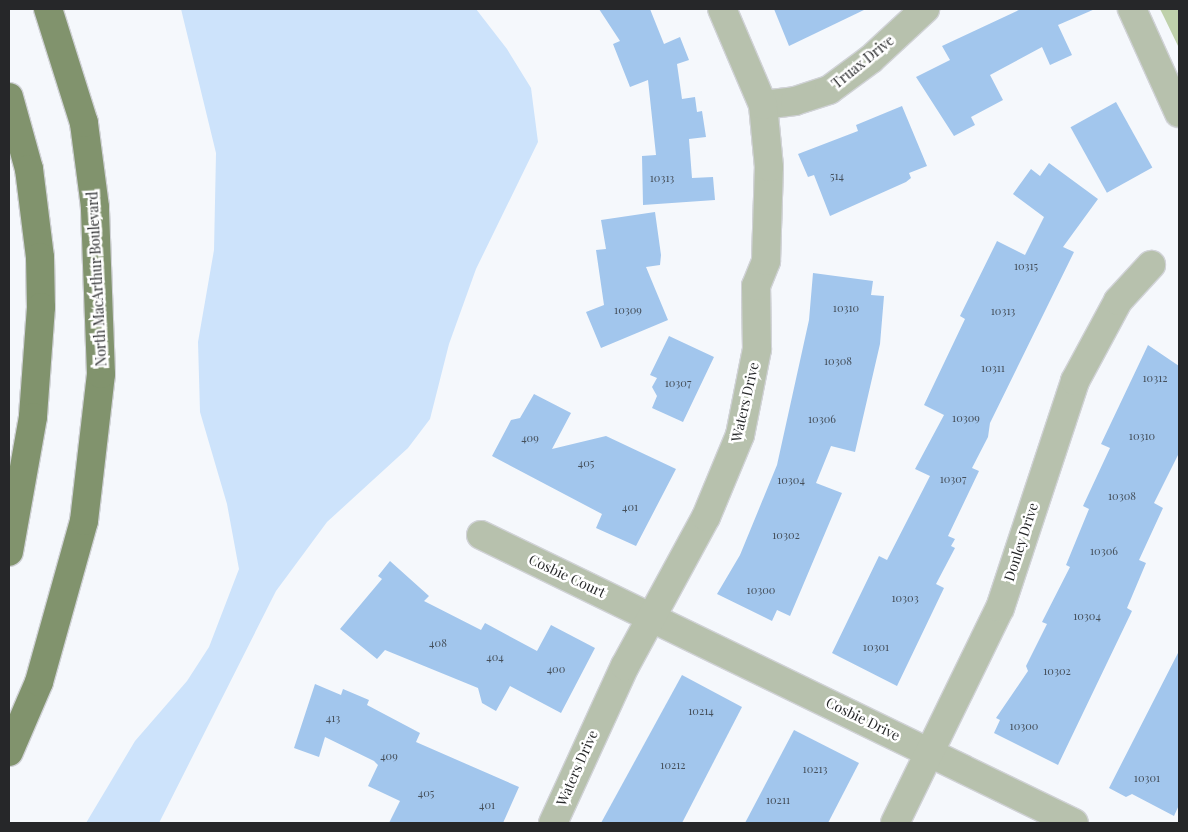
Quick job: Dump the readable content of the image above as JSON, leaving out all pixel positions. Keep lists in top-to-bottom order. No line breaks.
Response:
{"streets":{"main road":["North MacArthur Boulevard"],"street":["Truax Drive","Waters Drive","Donley Drive","Cosbie Court","Cosbie Drive"]},"crossings":[["Truax Drive","Waters Drive"],["Waters Drive","Cosbie Court"],["Waters Drive","Cosbie Drive"],["Donley Drive","Cosbie Drive"],["Cosbie Court","Cosbie Drive"]],"house_numbers":["514","10313","10315","10310","10309","10313","10308","10311","10312","10307","10309","10306","10310","409","405","10307","10304","10308","401","10302","10306","10300","10303","10304","408","10301","404","400","10302","10214","413","10300","409","10212","10213","10301","405","10211","401"]}
